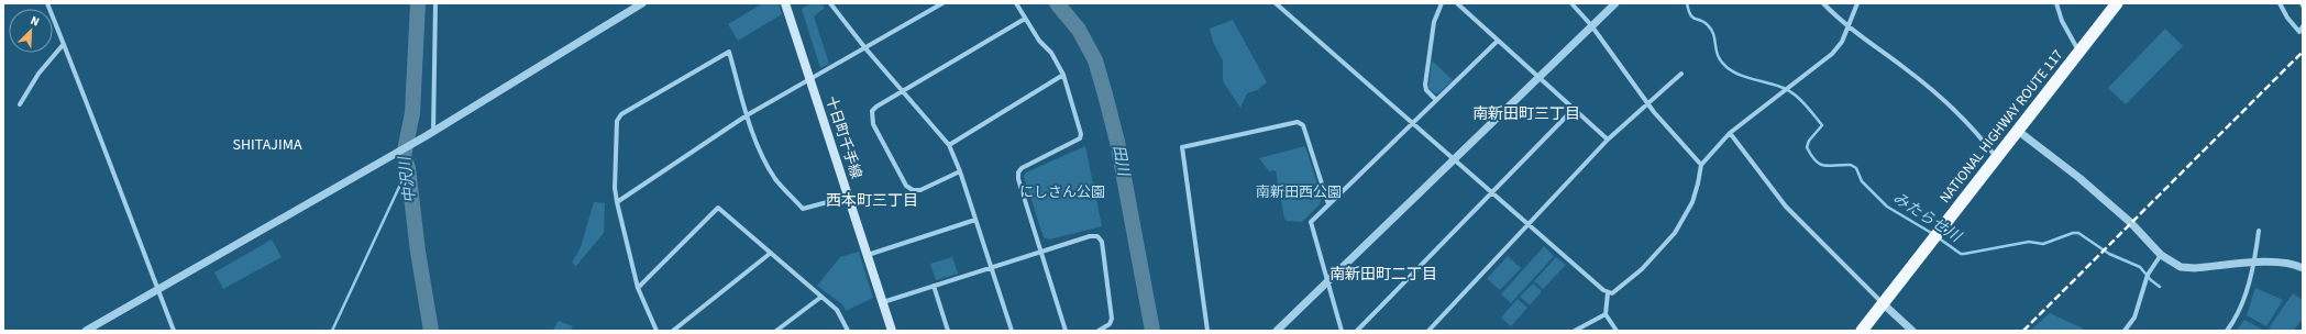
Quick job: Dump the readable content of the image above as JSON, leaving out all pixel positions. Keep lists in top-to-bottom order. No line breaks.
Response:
{"streets":{"highway":["NATIONAL HIGHWAY ROUTE 117"],"main road":["十日町千手線"]},"districts":["南新田町三丁目","SHITAJIMA","西本町三丁目","南新田町二丁目"],"water":["田川","中沢川","みたらせ川"],"parks":["にしさん公園","南新田西公園"],"north":"top right"}
